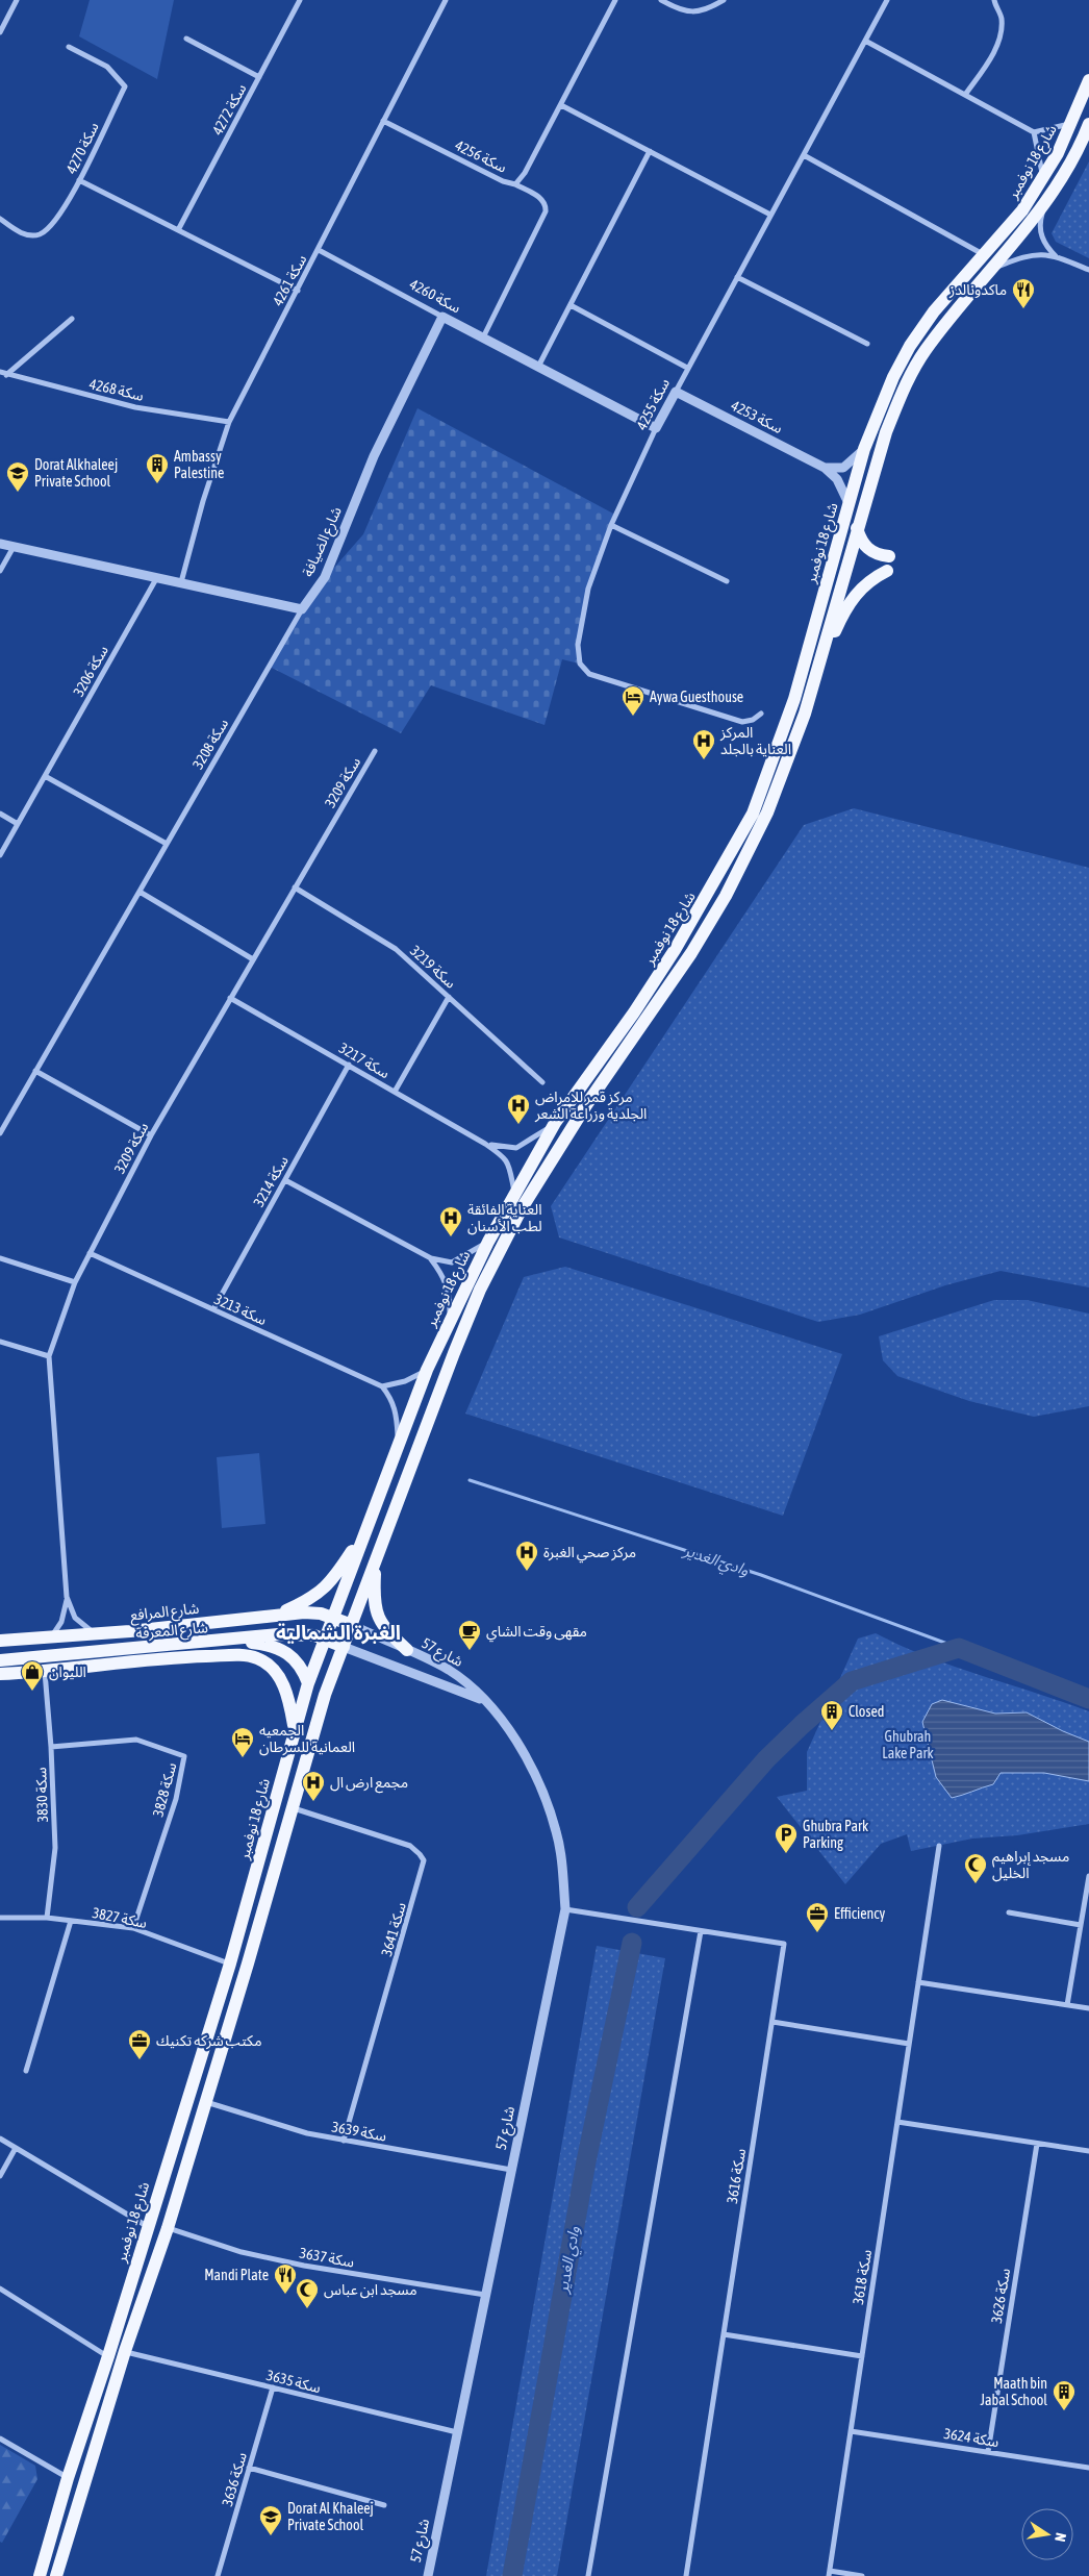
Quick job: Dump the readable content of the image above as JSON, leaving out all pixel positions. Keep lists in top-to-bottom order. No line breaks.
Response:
{"streets":{"main road":["شارع 18 نوفمبر","شارع المرافع","شارع المعرفة"],"street":["سكة 4272","سكة 4270","سكة 4256","سكة 4261","سكة 4260","سكة 4268","سكة 4255","سكة 4253","شارع الضيافة","سكة 3206","سكة 3208","سكة 3209","سكة 3219","سكة 3217","سكة 3214","سكة 3213","شارع 57","سكة 3828","سكة 3830","سكة 3827","سكة 3641","سكة 3639","سكة 3616","سكة 3637","سكة 3618","سكة 3626","سكة 3635","سكة 3624","سكة 3636"]},"crossings":[["سكة 4256","سكة 4261"],["شارع 18 نوفمبر","سكة 4253"],["شارع 18 نوفمبر","سكة 3217"],["شارع 18 نوفمبر","شارع المرافع"],["شارع 18 نوفمبر","شارع المعرفة"],["شارع 18 نوفمبر","شارع 57"],["شارع 18 نوفمبر","سكة 3827"],["شارع 18 نوفمبر","سكة 3641"],["شارع 18 نوفمبر","سكة 3639"],["شارع 18 نوفمبر","سكة 3637"],["شارع 18 نوفمبر","سكة 3635"],["سكة 4261","سكة 4260"],["سكة 4261","سكة 4268"],["سكة 4260","سكة 4255"],["سكة 4260","شارع الضيافة"],["سكة 4255","سكة 4253"],["شارع الضيافة","سكة 3208"],["سكة 3209","سكة 3219"],["سكة 3209","سكة 3217"],["سكة 3209","سكة 3213"],["سكة 3209","شارع المرافع"],["سكة 3217","سكة 3214"],["سكة 3214","سكة 3213"],["شارع المعرفة","شارع 57"],["شارع 57","سكة 3639"],["شارع 57","سكة 3616"],["شارع 57","سكة 3637"],["شارع 57","سكة 3635"],["سكة 3828","سكة 3830"],["سكة 3828","سكة 3827"],["سكة 3830","سكة 3827"],["سكة 3641","سكة 3639"],["سكة 3618","سكة 3624"],["سكة 3626","سكة 3624"],["سكة 3635","سكة 3636"]],"districts":["الغبرة الشمالية"],"water":["وادي الغدير"],"parks":["Ghubrah Lake Park"],"places":{"restaurant":["ماكدونالدز","Mandi Plate"],"building":["Ambassy Palestine","Closed","Maath bin Jabal School"],"school or university":["Dorat Alkhaleej Private School","Dorat Al Khaleej Private School"],"hotel":["Aywa Guesthouse","الجمعيه العمانية للسرطان"],"hospital":["المركز العناية بالجلد","مركز قمر للامراض الجلدية وزراعة الشعر","العناية الفائقة لطب الأسنان","مركز صحي الغبرة","مجمع ارض ال"],"cafe":["مقهى وقت الشاي"],"shop":["الليوان"],"parking":["Ghubra Park Parking"],"mosque":["مسجد إبراهيم الخليل","مسجد ابن عباس"],"office":["Efficiency","مكتب شركه تكنيك"]},"north":"right"}
